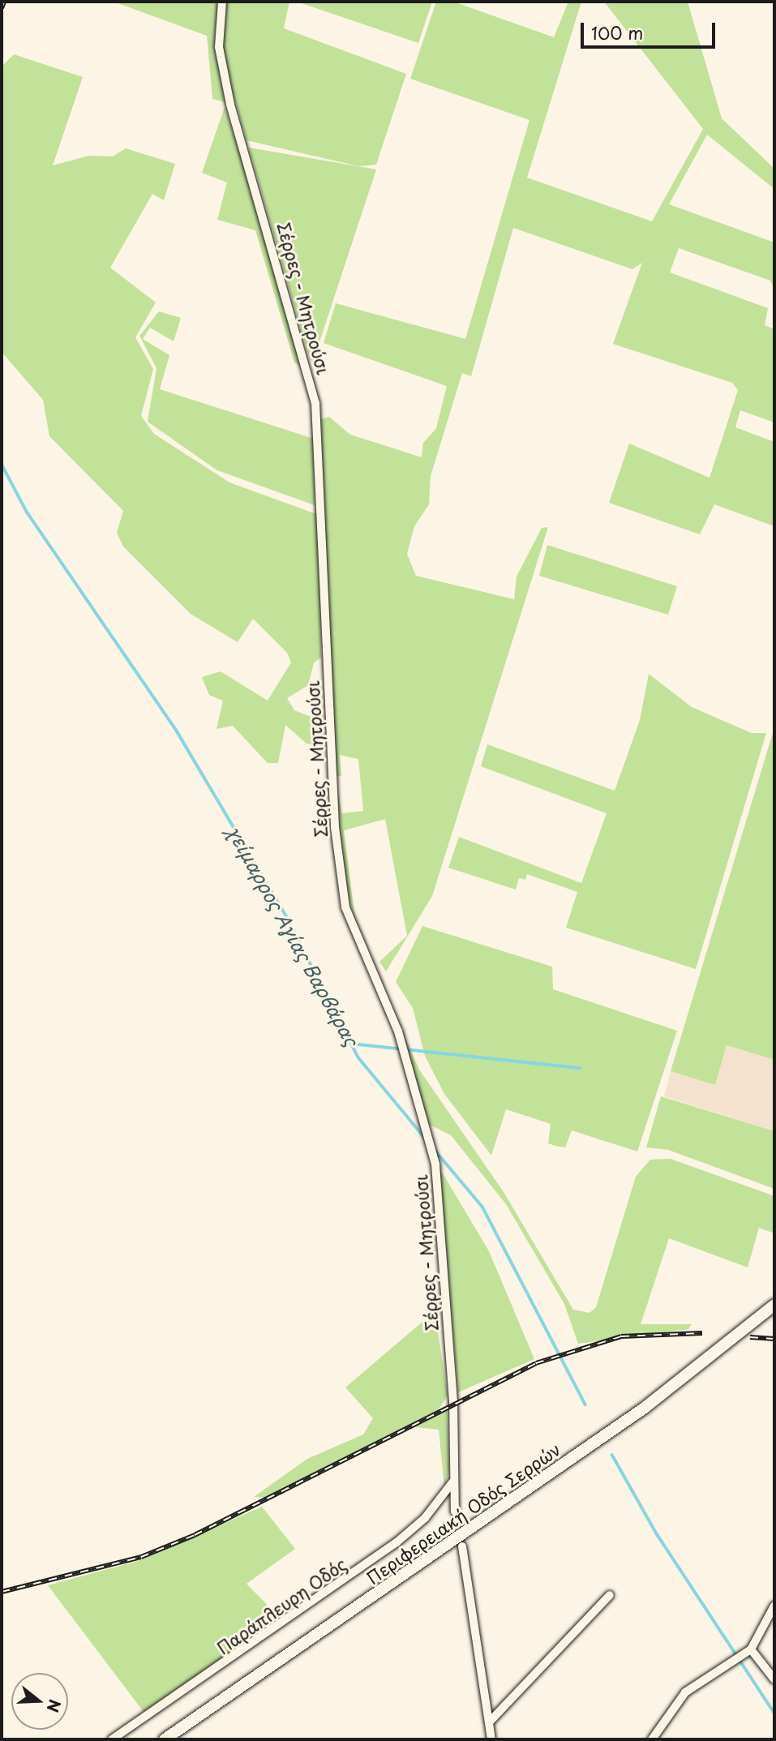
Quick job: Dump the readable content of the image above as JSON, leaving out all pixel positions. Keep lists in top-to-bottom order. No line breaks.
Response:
{"streets":{"main road":["Περιφερειακή Οδός Σερρών"],"street":["Σέρρες - Μητρούσι","Παράπλευρη Οδός"]},"crossings":[["Σέρρες - Μητρούσι","Παράπλευρη Οδός"]],"water":["χείμαρρος Αγίας Βαρβάρας"],"scale_bar":"100 m","north":"right"}
